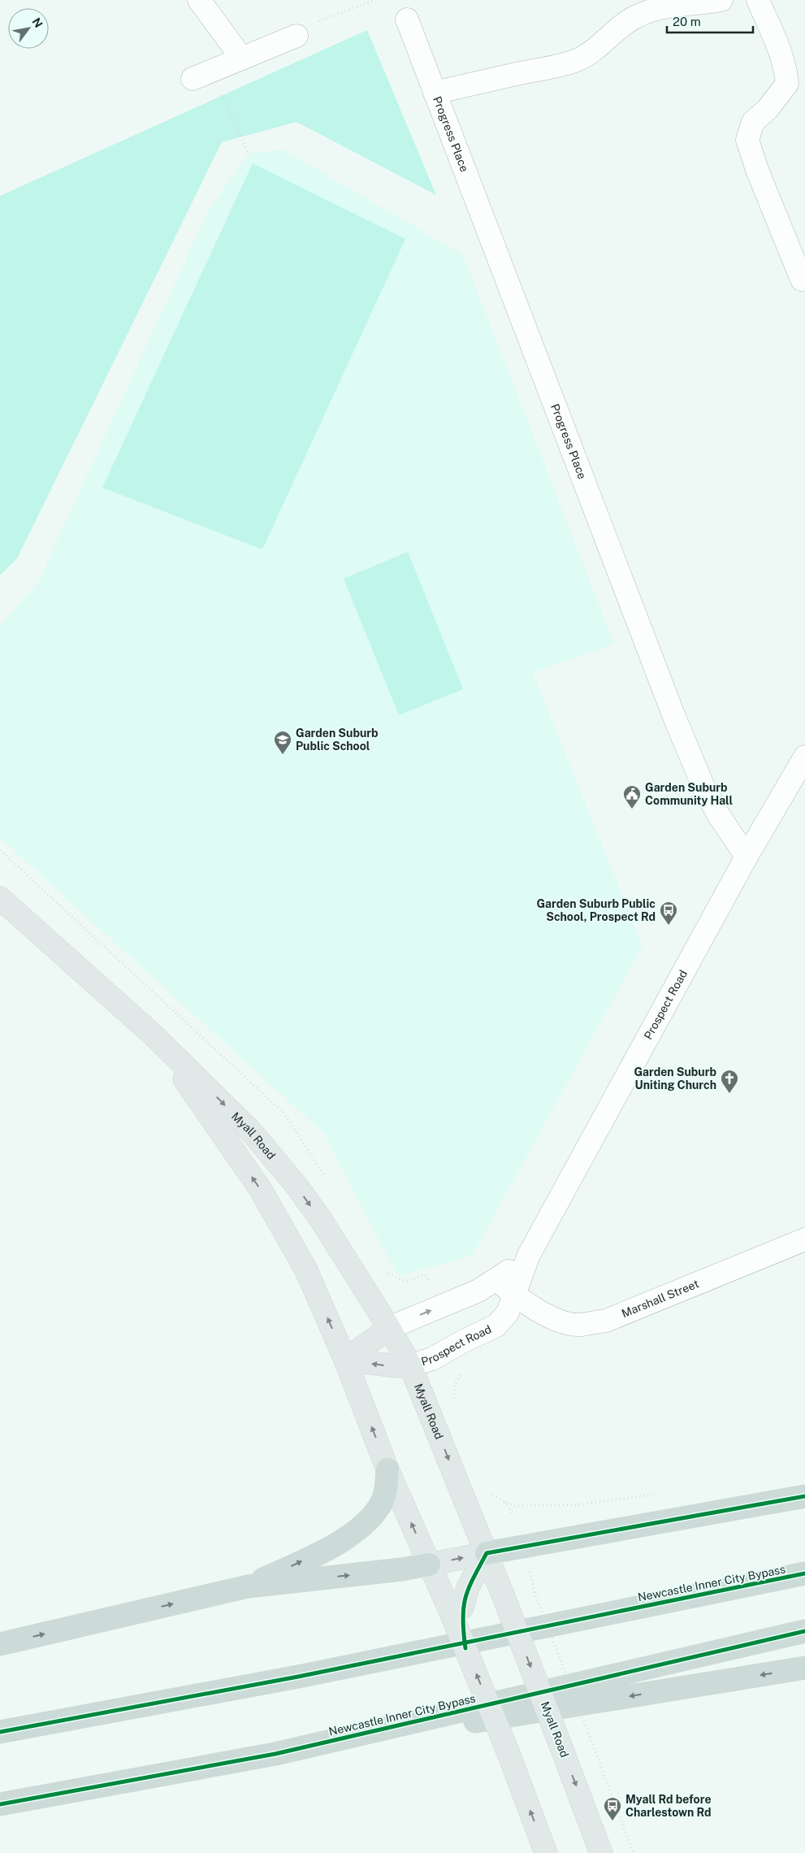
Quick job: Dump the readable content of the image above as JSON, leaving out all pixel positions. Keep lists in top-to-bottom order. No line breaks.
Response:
{"streets":{"highway":["Newcastle Inner City Bypass"],"main road":["Myall Road"],"street":["Progress Place","Prospect Road","Marshall Street"]},"crossings":[["Progress Place","Prospect Road"],["Prospect Road","Myall Road"],["Prospect Road","Marshall Street"]],"places":{"school or university":["Garden Suburb Public School"],"public building":["Garden Suburb Community Hall"],"bus stop":["Garden Suburb Public School, Prospect Rd","Myall Rd before Charlestown Rd"],"church":["Garden Suburb Uniting Church"]},"scale_bar":"20 m","north":"top right"}
